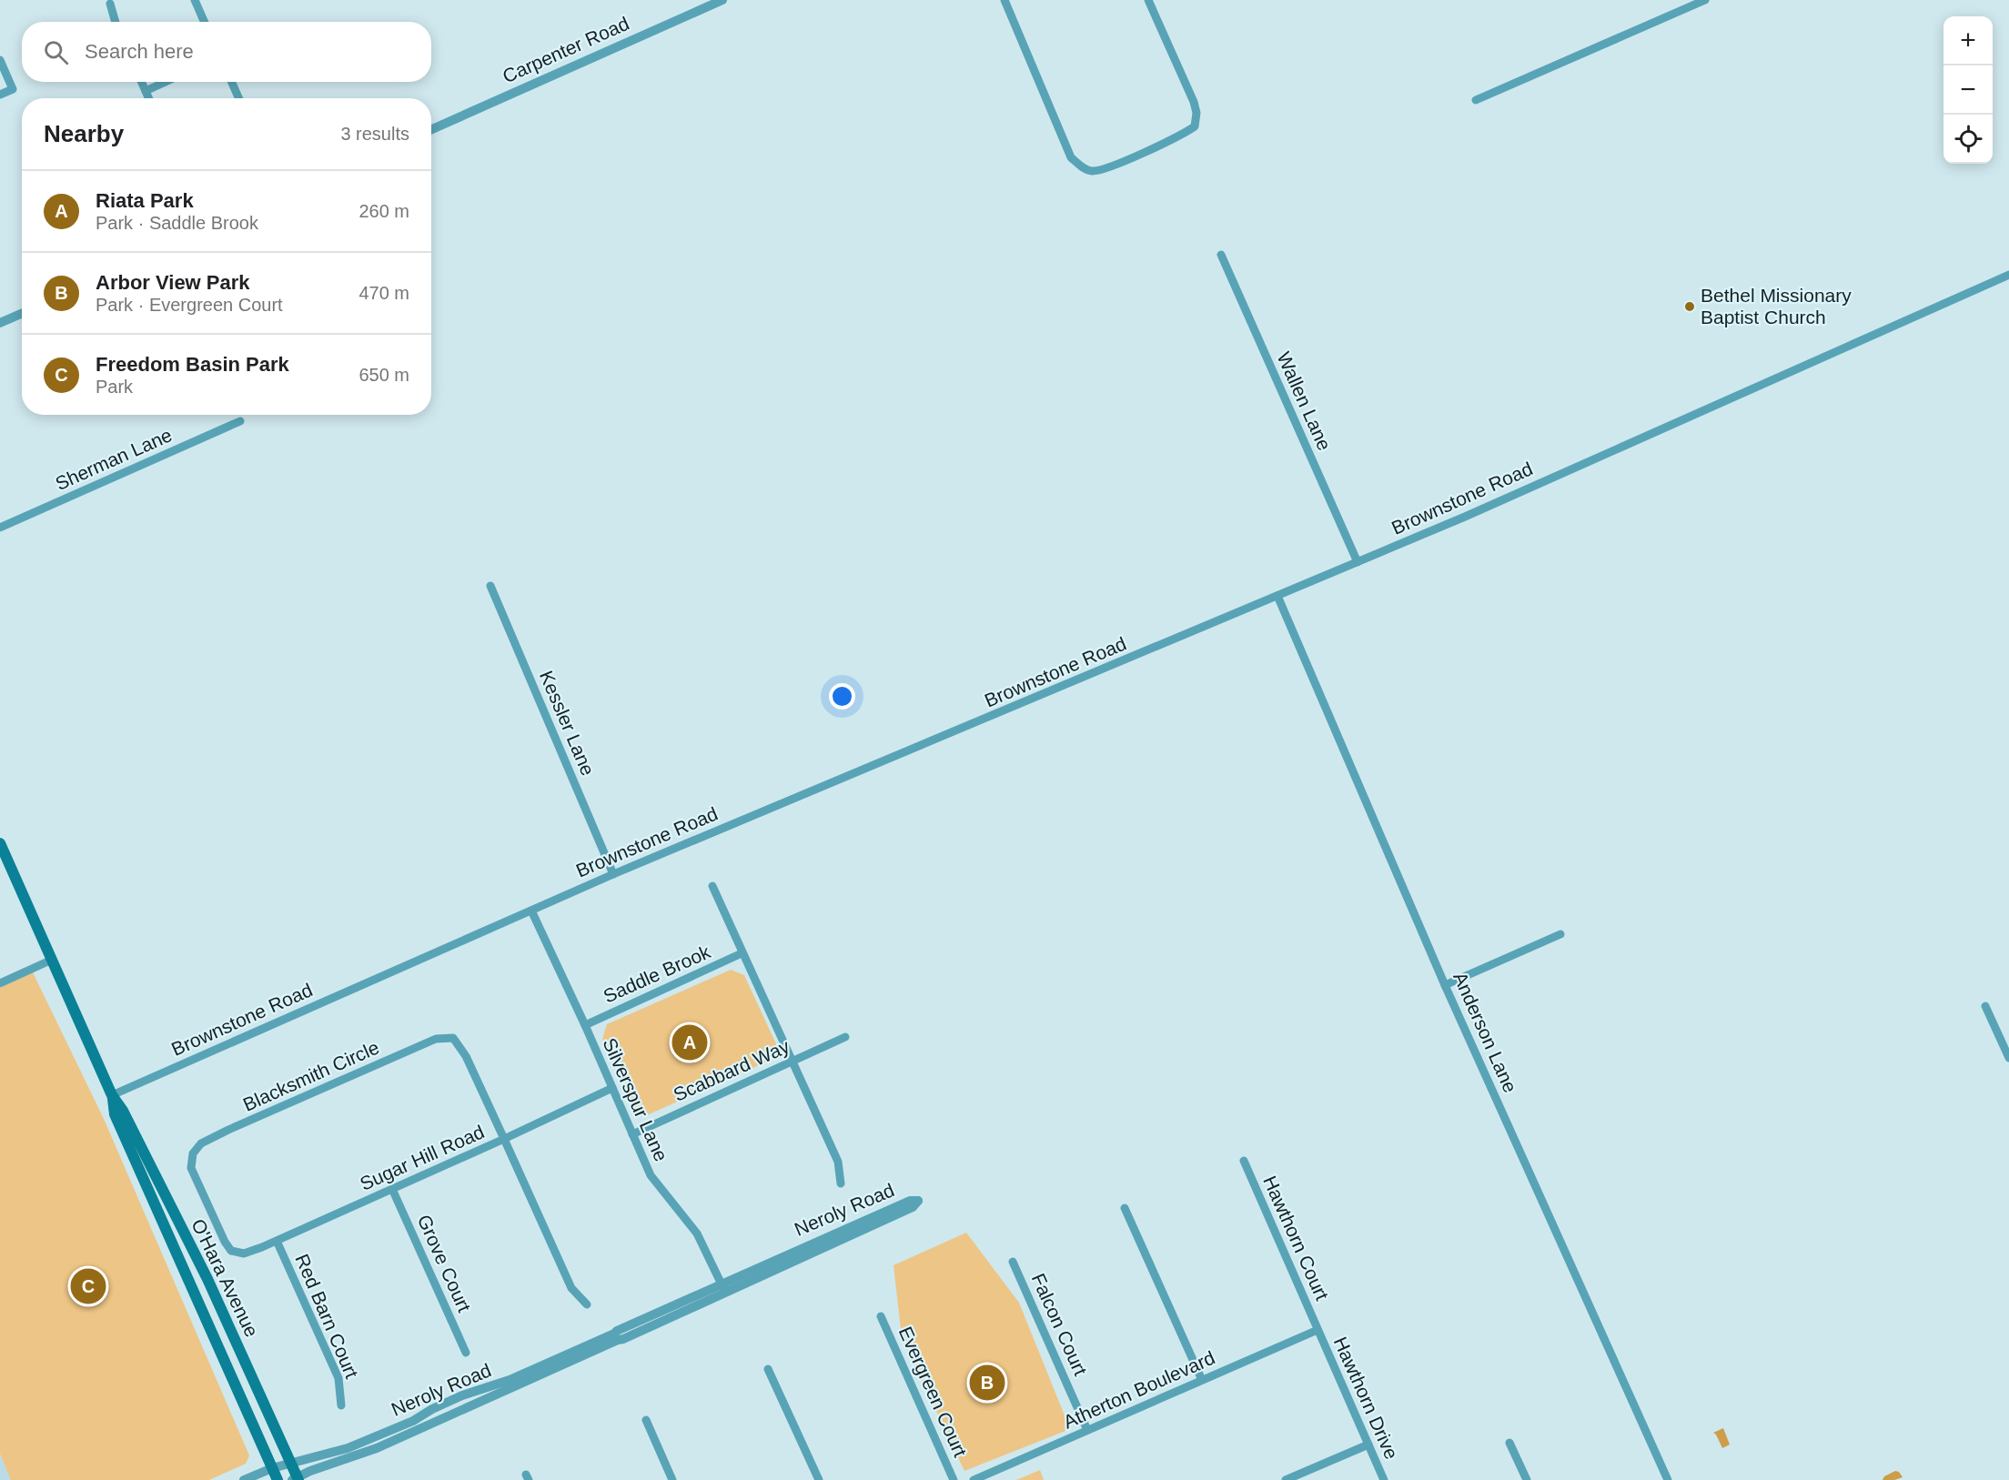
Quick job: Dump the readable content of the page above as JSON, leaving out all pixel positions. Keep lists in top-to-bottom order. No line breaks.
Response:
{"streets":{"main road":["O'Hara Avenue"],"street":["Carpenter Road","Wallen Lane","Sherman Lane","Brownstone Road","Kessler Lane","Saddle Brook","Anderson Lane","Scabbard Way","Blacksmith Circle","Silverspur Lane","Sugar Hill Road","Neroly Road","Hawthorn Court","Grove Court","Red Barn Court","Falcon Court","Atherton Boulevard","Evergreen Court","Hawthorn Drive"]},"crossings":[["Wallen Lane","Brownstone Road"],["Brownstone Road","Kessler Lane"],["Brownstone Road","Anderson Lane"],["Brownstone Road","Silverspur Lane"],["Brownstone Road","O'Hara Avenue"],["Saddle Brook","Silverspur Lane"],["Scabbard Way","Silverspur Lane"],["Blacksmith Circle","Sugar Hill Road"],["Silverspur Lane","Sugar Hill Road"],["Silverspur Lane","Neroly Road"],["Sugar Hill Road","Grove Court"],["Sugar Hill Road","Red Barn Court"],["Neroly Road","O'Hara Avenue"],["Hawthorn Court","Atherton Boulevard"],["Hawthorn Court","Hawthorn Drive"],["Falcon Court","Atherton Boulevard"],["Atherton Boulevard","Hawthorn Drive"]],"places":["Bethel Missionary Baptist Church"],"page":{"map_buttons":["+","−"],"search":"Search here","heading":["Nearby","3 results"],"list":[{"mark":"A","name":"Riata Park","note":"Park · Saddle Brook","value":"260 m"},{"mark":"B","name":"Arbor View Park","note":"Park · Evergreen Court","value":"470 m"},{"mark":"C","name":"Freedom Basin Park","note":"Park","value":"650 m"}],"pins":["A","C","B"]}}
